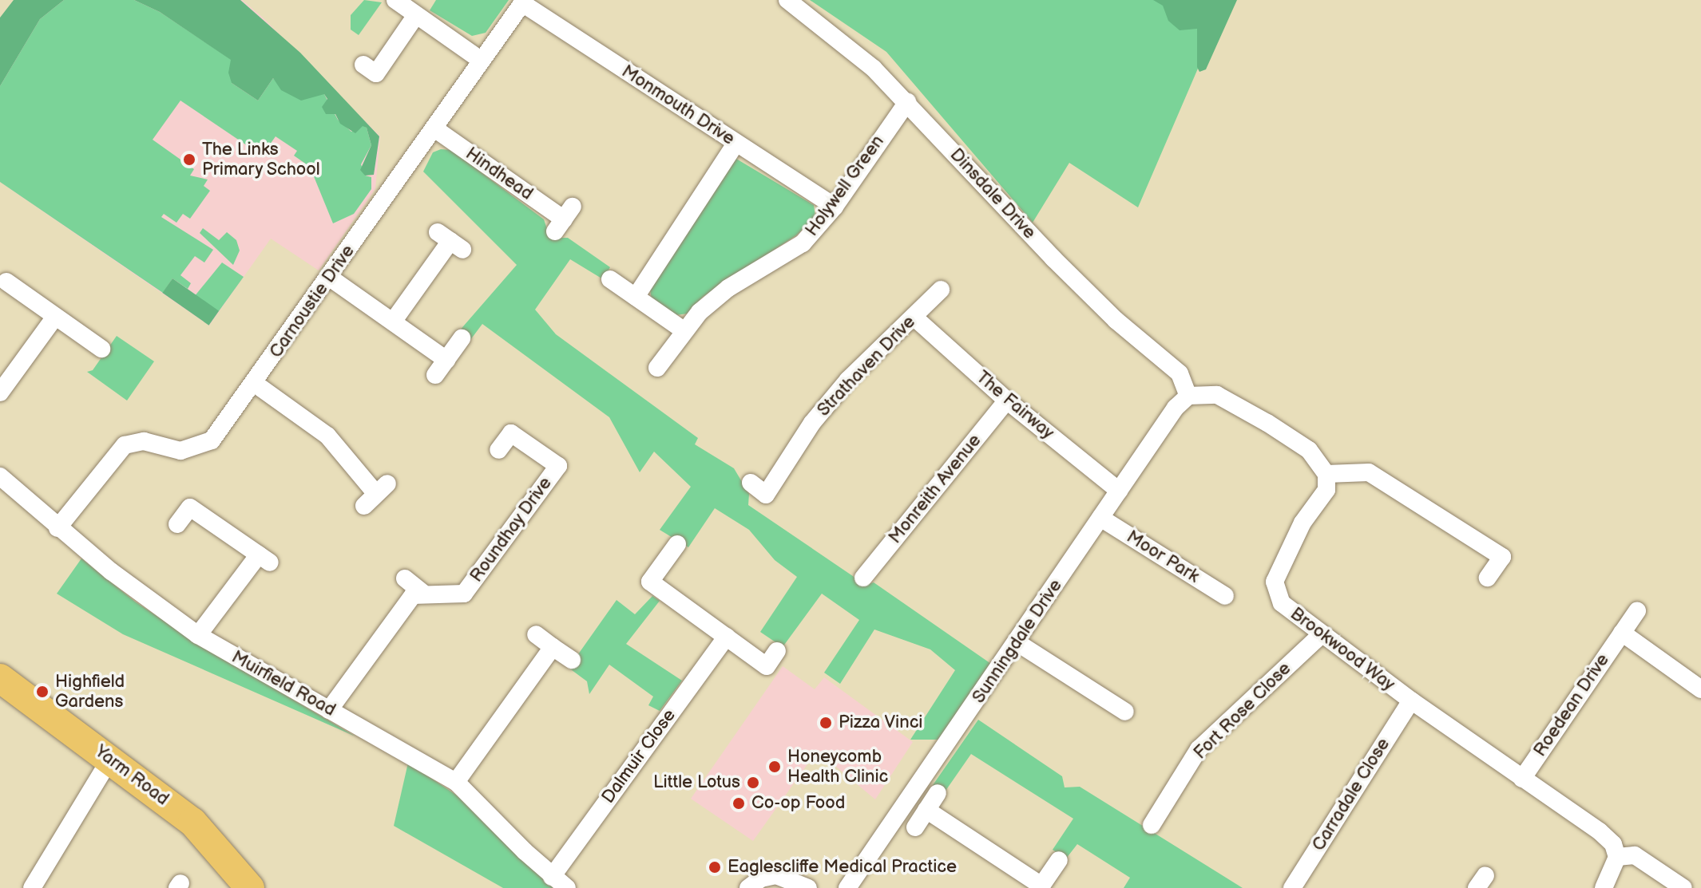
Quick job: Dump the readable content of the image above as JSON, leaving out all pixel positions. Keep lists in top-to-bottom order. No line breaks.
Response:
{"streets":{"main road":["Yarm Road"],"street":["Monmouth Drive","Hindhead","Holywell Green","Dinsdale Drive","Carnoustie Drive","Strathaven Drive","The Fairway","Monreith Avenue","Roundhay Drive","Moor Park","Sunningdale Drive","Brookwood Way","Muirfield Road","Roedean Drive","Fort Rose Close","Dalmuir Close","Carradale Close"]},"crossings":[["Monmouth Drive","Holywell Green"],["Monmouth Drive","Carnoustie Drive"],["Hindhead","Carnoustie Drive"],["Holywell Green","Dinsdale Drive"],["Dinsdale Drive","Sunningdale Drive"],["Carnoustie Drive","Muirfield Road"],["Strathaven Drive","The Fairway"],["The Fairway","Monreith Avenue"],["The Fairway","Sunningdale Drive"],["Moor Park","Sunningdale Drive"],["Brookwood Way","Roedean Drive"],["Brookwood Way","Fort Rose Close"],["Brookwood Way","Carradale Close"],["Muirfield Road","Dalmuir Close"]],"places":["The Links Primary School","Highfield Gardens","Pizza Vinci","Honeycomb Health Clinic","Little Lotus","Co-op Food","Eaglescliffe Medical Practice"]}
